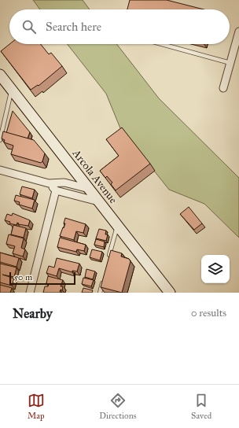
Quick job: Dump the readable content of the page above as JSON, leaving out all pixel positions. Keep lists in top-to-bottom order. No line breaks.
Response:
{"streets":{"main road":["Arcola Avenue"]},"scale_bar":"50 m","page":{"search":"Search here","scale":"50 m","heading":["Nearby","0 results"],"nav":["Map","Directions","Saved"]}}
